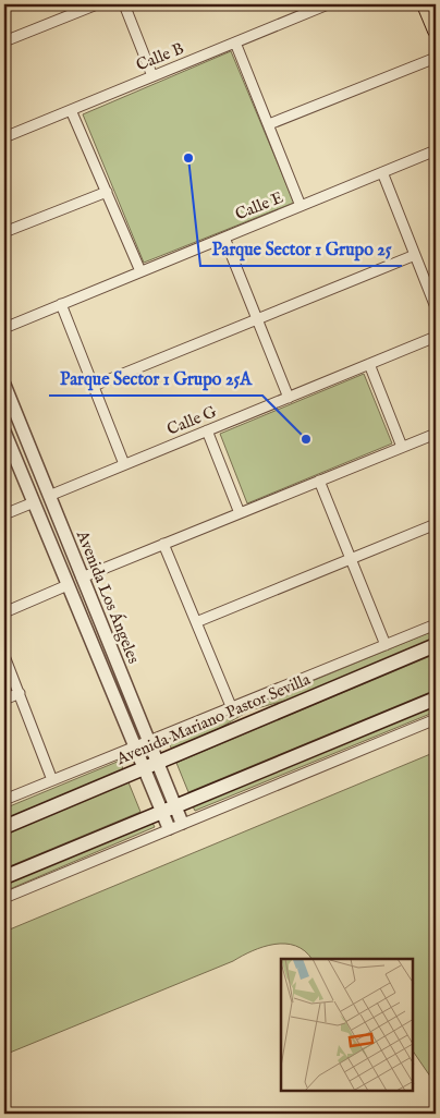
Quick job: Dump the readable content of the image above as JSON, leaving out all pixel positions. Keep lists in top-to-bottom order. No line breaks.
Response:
{"streets":{"main road":["Avenida Mariano Pastor Sevilla"],"street":["Calle B","Calle E","Calle G","Avenida Los Ángeles"]},"crossings":[["Calle G","Avenida Los Ángeles"],["Avenida Los Ángeles","Avenida Mariano Pastor Sevilla"]],"places":["Parque Sector 1 Grupo 25","Parque Sector 1 Grupo 25A"]}
